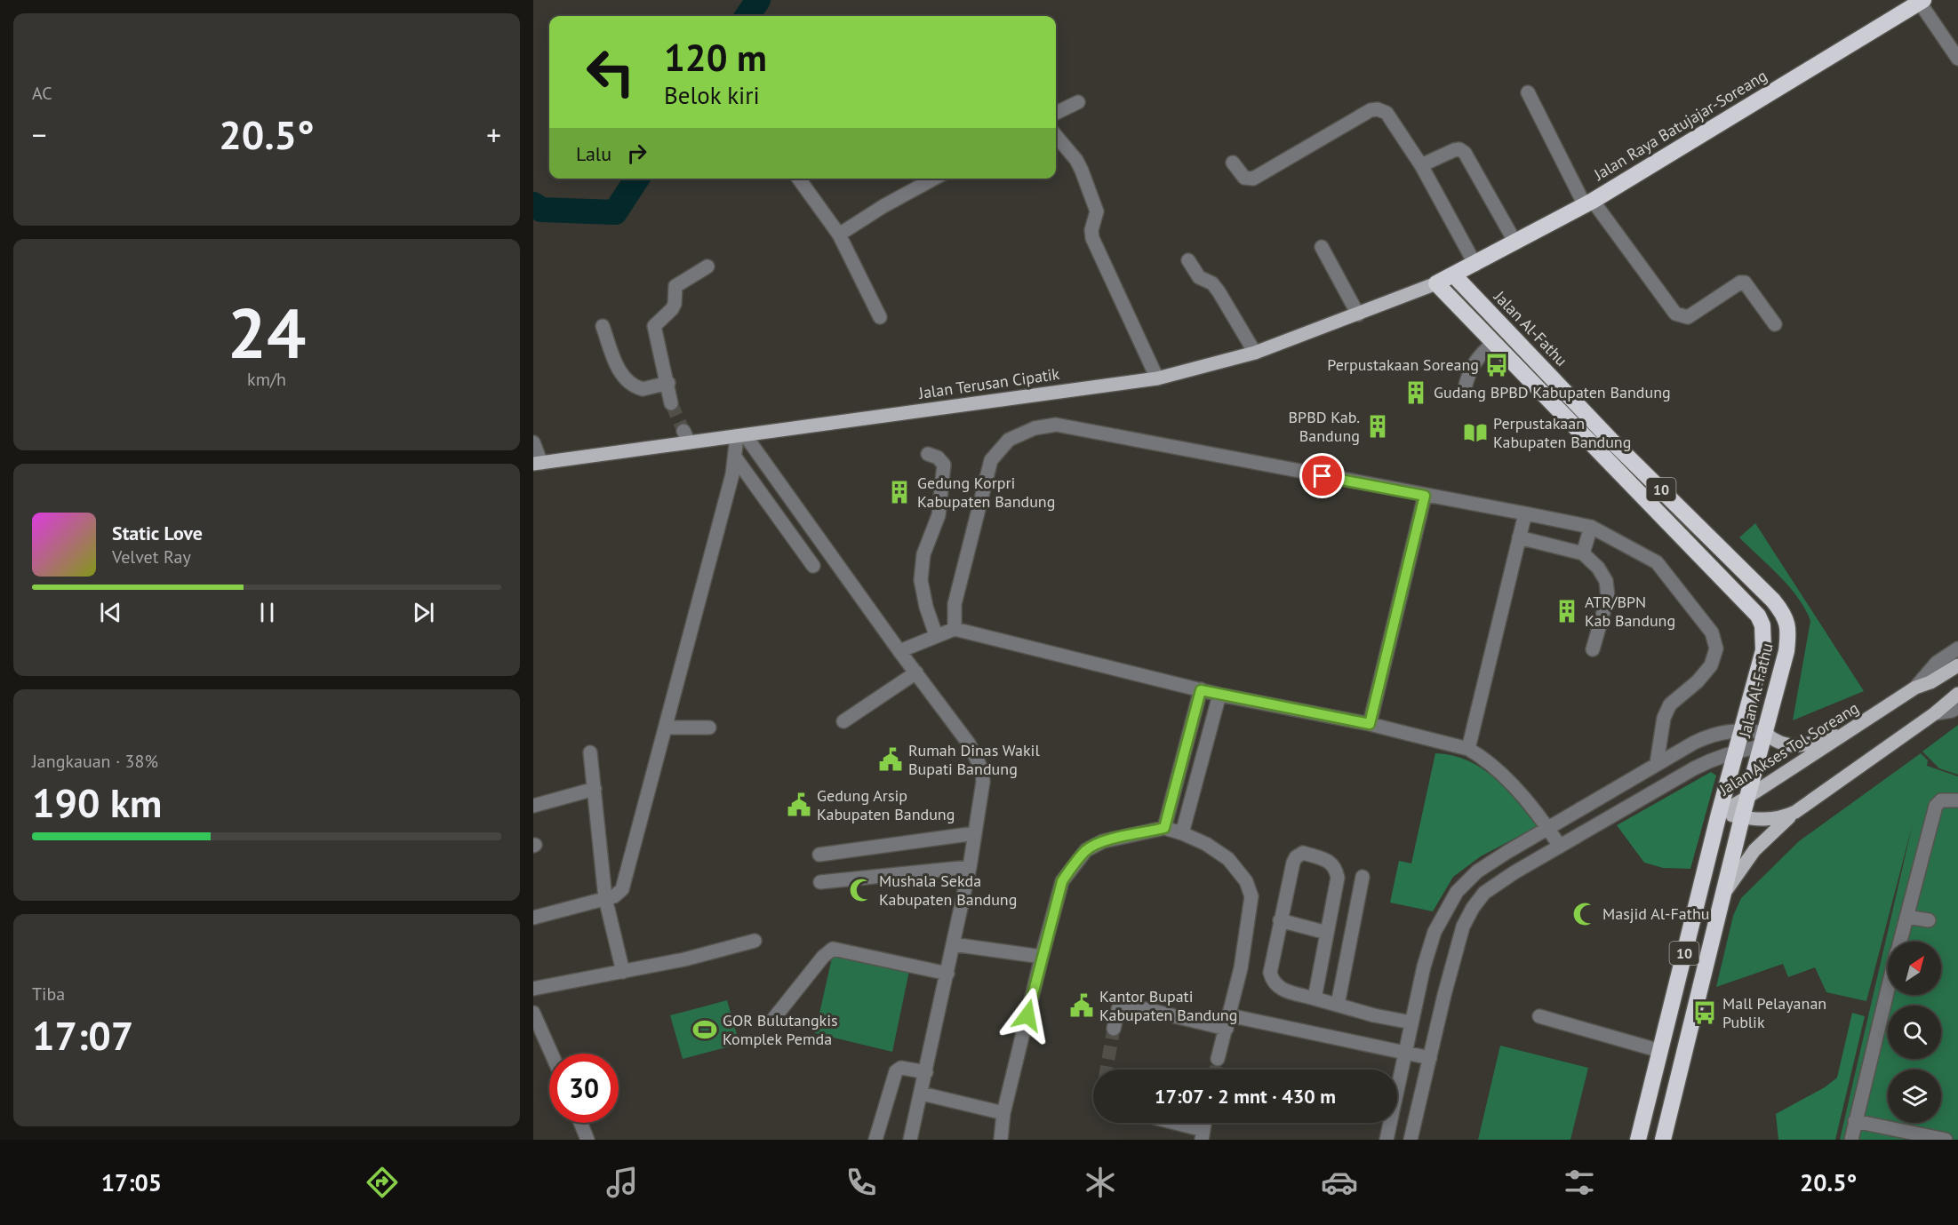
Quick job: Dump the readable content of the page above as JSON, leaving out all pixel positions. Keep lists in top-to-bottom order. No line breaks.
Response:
{"streets":{"highway":["Jalan Raya Batujajar-Soreang","Jalan Al-Fathu","10"],"main road":["Jalan Terusan Cipatik","Jalan Akses Tol Soreang"]},"crossings":[["Jalan Raya Batujajar-Soreang","Jalan Al-Fathu"],["Jalan Raya Batujajar-Soreang","Jalan Terusan Cipatik"],["Jalan Al-Fathu","Jalan Terusan Cipatik"],["Jalan Al-Fathu","Jalan Akses Tol Soreang"]],"places":{"bus stop":["Perpustakaan Soreang","Mall Pelayanan Publik"],"building":["Gudang BPBD Kabupaten Bandung","BPBD Kab. Bandung","Gedung Korpri Kabupaten Bandung","ATR/BPN Kab Bandung"],"library":["Perpustakaan Kabupaten Bandung"],"public building":["Rumah Dinas Wakil Bupati Bandung","Gedung Arsip Kabupaten Bandung","Kantor Bupati Kabupaten Bandung"],"mosque":["Mushala Sekda Kabupaten Bandung","Masjid Al-Fathu"],"sports":["GOR Bulutangkis Komplek Pemda"]},"north":"top right","page":{"tile":["AC",["24","km/h"],["Jangkauan · 38%","190 km"],["Tiba","17:07"]],"turn":["120 m","Belok kiri"],"heat":["−","20.5°","+"],"then":"Lalu","song":["Static Love","Velvet Ray"],"limit":"30","trip":"17:07 · 2 mnt · 430 m","tabs":["17:05","20.5°"]}}
